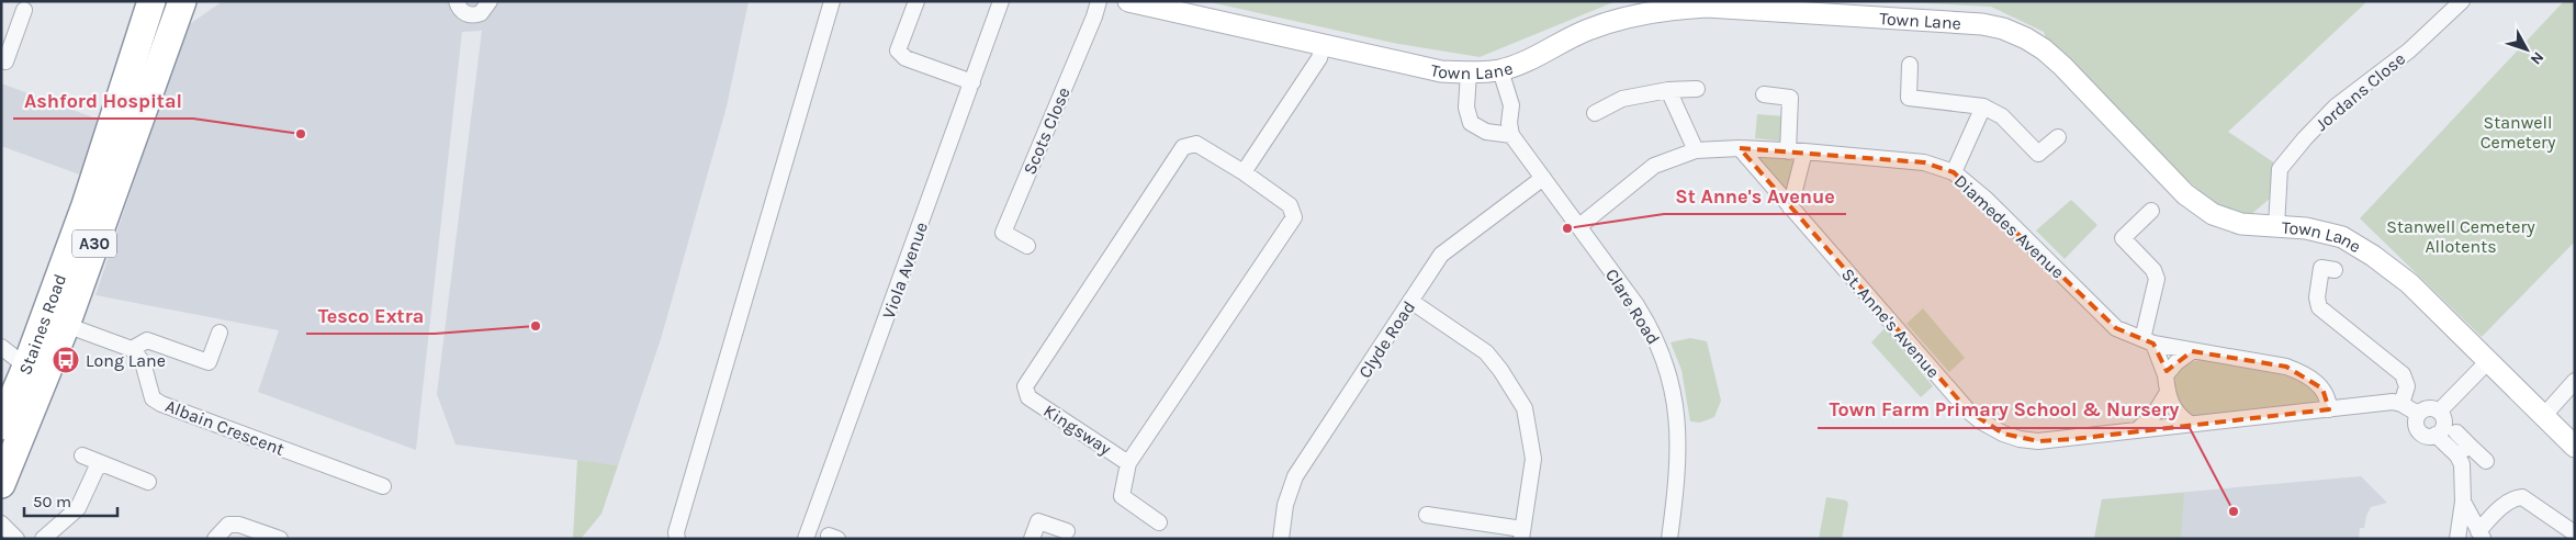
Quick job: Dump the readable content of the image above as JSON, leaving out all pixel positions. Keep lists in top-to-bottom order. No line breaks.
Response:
{"streets":{"highway":["A30","Staines Road"],"main road":["Town Lane"],"street":["Jordans Close","Scots Close","Diamedes Avenue","Viola Avenue","Clare Road","St. Anne's Avenue","Clyde Road","Albain Crescent","Kingsway"]},"crossings":[["Town Lane","Jordans Close"],["Diamedes Avenue","St. Anne's Avenue"],["Clare Road","Clyde Road"]],"parks":["Stanwell Cemetery","Stanwell Cemetery Allotents"],"places":{"other":["Ashford Hospital","St Anne's Avenue","Tesco Extra","Town Farm Primary School & Nursery"],"bus stop":["Long Lane"]},"scale_bar":"50 m","north":"bottom right"}
